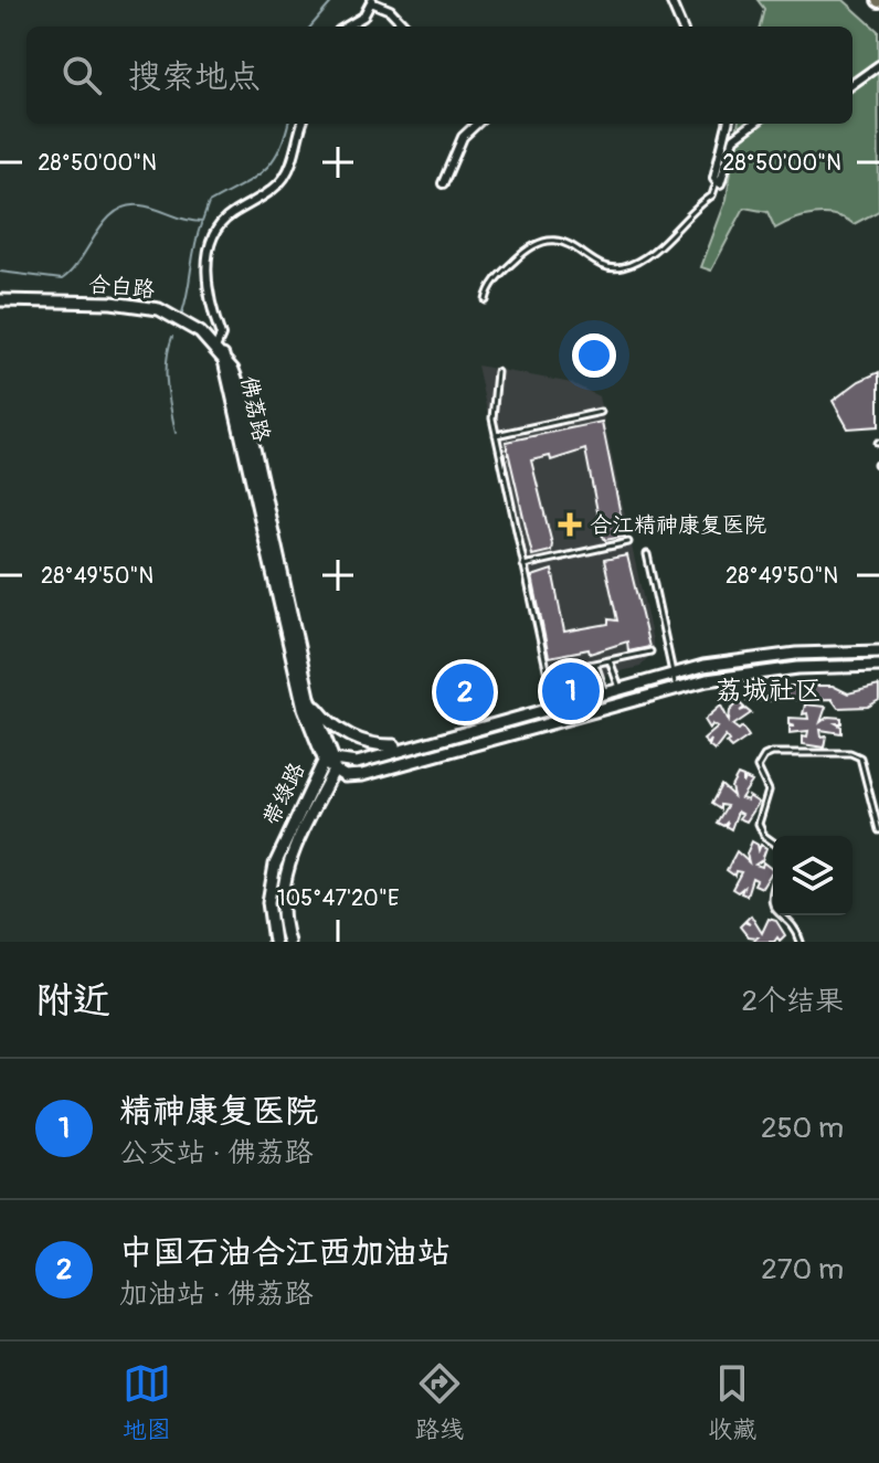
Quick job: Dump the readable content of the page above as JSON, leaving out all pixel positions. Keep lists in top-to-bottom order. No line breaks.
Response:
{"streets":{"main road":["合白路","佛荔路","带绿路"]},"crossings":[["合白路","佛荔路"],["佛荔路","带绿路"]],"districts":["荔城社区"],"places":{"health":["合江精神康复医院"]},"page":{"search":"搜索地点","pins":["1","2"],"heading":["附近","2个结果"],"list":[{"mark":"1","name":"精神康复医院","note":"公交站 · 佛荔路","value":"250 m"},{"mark":"2","name":"中国石油合江西加油站","note":"加油站 · 佛荔路","value":"270 m"}],"nav":["地图","路线","收藏"]},"coordinates":["28°50'00\"N","28°49'50\"N","105°47'20\"E"]}
